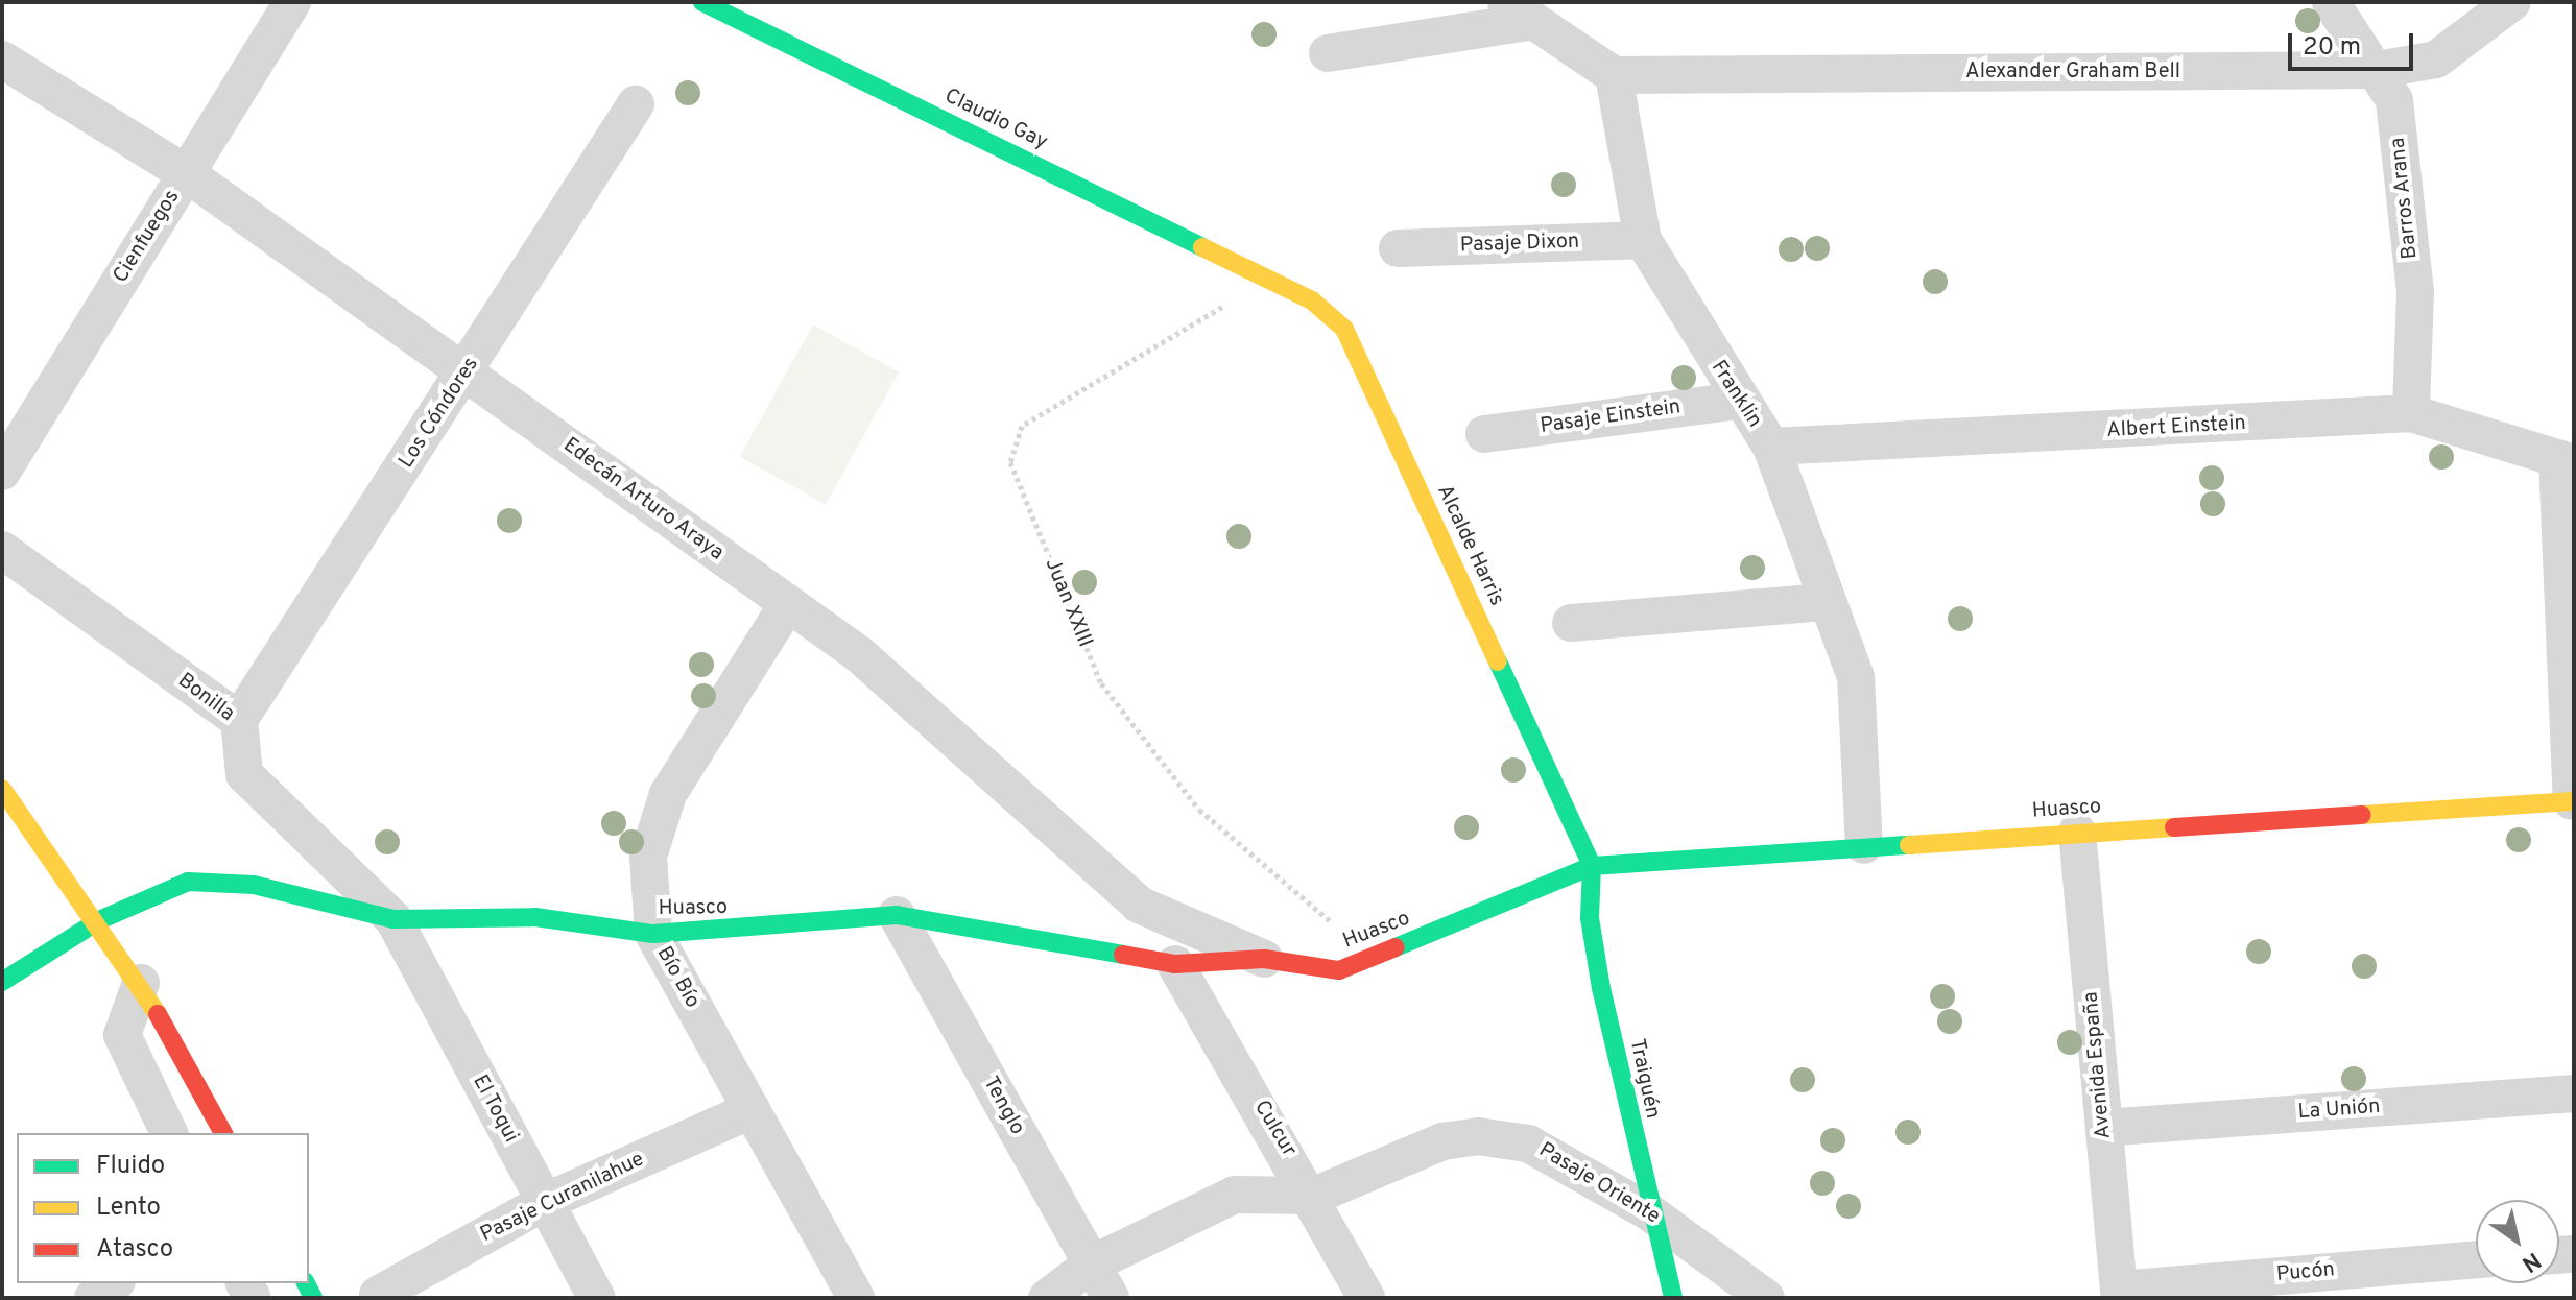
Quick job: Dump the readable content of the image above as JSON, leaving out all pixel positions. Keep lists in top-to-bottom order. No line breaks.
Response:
{"streets":{"street":["Alexander Graham Bell","Claudio Gay","Barros Arana","Cienfuegos","Pasaje Dixon","Franklin","Los Cóndores","Pasaje Einstein","Albert Einstein","Edecán Arturo Araya","Alcalde Harris","Bonilla","Huasco","Bío Bío","Avenida España","Traiguén","Tenglo","El Toqui","La Unión","Culcur","Pasaje Oriente","Pasaje Curanilahue","Pucón"],"path":["Juan XXIII"]},"crossings":[["Alexander Graham Bell","Barros Arana"],["Alexander Graham Bell","Franklin"],["Claudio Gay","Alcalde Harris"],["Claudio Gay","Juan XXIII"],["Barros Arana","Albert Einstein"],["Cienfuegos","Edecán Arturo Araya"],["Pasaje Dixon","Franklin"],["Franklin","Pasaje Einstein"],["Franklin","Albert Einstein"],["Franklin","Huasco"],["Los Cóndores","Edecán Arturo Araya"],["Los Cóndores","Bonilla"],["Edecán Arturo Araya","Huasco"],["Edecán Arturo Araya","Bío Bío"],["Alcalde Harris","Juan XXIII"],["Alcalde Harris","Huasco"],["Alcalde Harris","Traiguén"],["Juan XXIII","Huasco"],["Bonilla","Huasco"],["Bonilla","El Toqui"],["Huasco","Bío Bío"],["Huasco","Avenida España"],["Huasco","Traiguén"],["Huasco","Tenglo"],["Huasco","El Toqui"],["Huasco","Culcur"],["Bío Bío","Pasaje Curanilahue"],["Avenida España","La Unión"],["Avenida España","Pucón"],["Traiguén","Pasaje Oriente"],["Tenglo","Pasaje Oriente"],["El Toqui","Pasaje Curanilahue"],["Culcur","Pasaje Oriente"]],"legend":["Fluido","Lento","Atasco"],"scale_bar":"20 m","north":"bottom right"}
